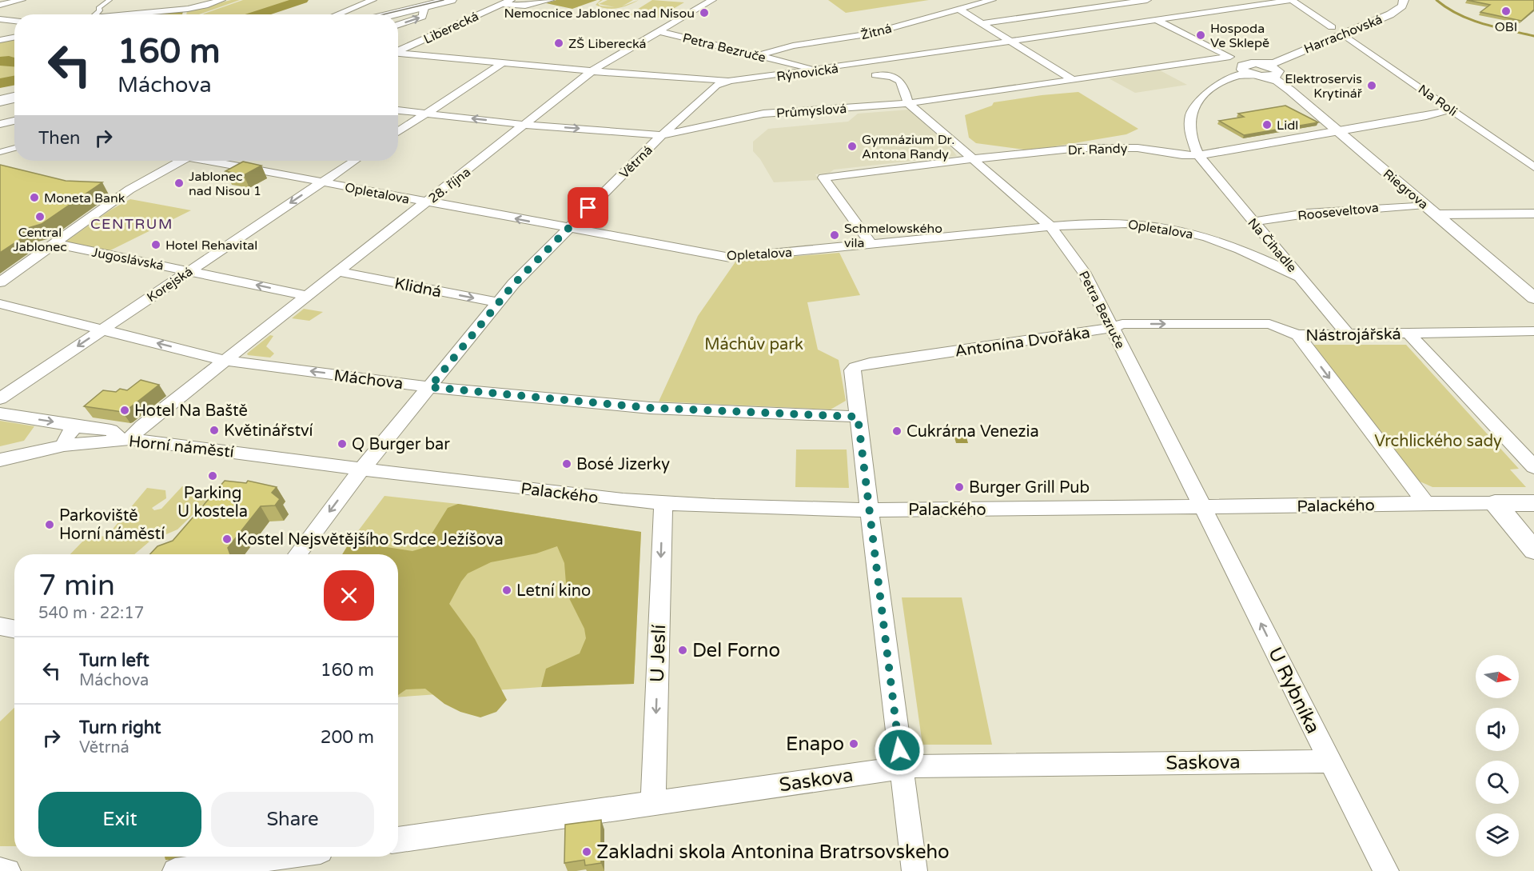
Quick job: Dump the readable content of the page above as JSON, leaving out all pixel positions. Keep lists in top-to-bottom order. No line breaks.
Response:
{"streets":{"street":["Liberecká","Žitná","Harrachovská","Petra Bezruče","Rýnovická","Na Roli","Průmyslová","Dr. Randy","Větrná","28. října","Riegrova","Opletalova","Rooseveltova","Na Čihadle","Jugoslávská","Korejská","Klidná","Nástrojářská","Antonína Dvořáka","Máchova","Horní náměstí","Palackého","U Jeslí","U Rybníka","Saskova"]},"crossings":[["Žitná","Petra Bezruče"],["Harrachovská","Na Roli"],["Harrachovská","Průmyslová"],["Harrachovská","Dr. Randy"],["Harrachovská","Riegrova"],["Harrachovská","Na Čihadle"],["Petra Bezruče","Rýnovická"],["Petra Bezruče","Průmyslová"],["Petra Bezruče","Dr. Randy"],["Petra Bezruče","28. října"],["Petra Bezruče","Opletalova"],["Petra Bezruče","Antonína Dvořáka"],["Petra Bezruče","Palackého"],["Petra Bezruče","U Rybníka"],["Rýnovická","Větrná"],["Rýnovická","28. října"],["Rýnovická","Riegrova"],["Na Roli","Dr. Randy"],["Průmyslová","Větrná"],["Průmyslová","28. října"],["Průmyslová","Riegrova"],["Dr. Randy","Riegrova"],["Dr. Randy","Opletalova"],["Dr. Randy","Na Čihadle"],["Větrná","Opletalova"],["Větrná","Klidná"],["Větrná","Máchova"],["Větrná","Horní náměstí"],["Větrná","Palackého"],["28. října","Opletalova"],["28. října","Jugoslávská"],["28. října","Klidná"],["28. října","Máchova"],["28. října","Horní náměstí"],["Riegrova","Rooseveltova"],["Opletalova","Na Čihadle"],["Opletalova","Korejská"],["Rooseveltova","Na Čihadle"],["Na Čihadle","Nástrojářská"],["Jugoslávská","Korejská"],["Korejská","Máchova"],["Nástrojářská","Antonína Dvořáka"],["Nástrojářská","Palackého"],["Antonína Dvořáka","Máchova"],["Horní náměstí","Palackého"],["Palackého","U Jeslí"],["Palackého","U Rybníka"],["U Jeslí","Saskova"],["U Rybníka","Saskova"]],"one_way":["Jugoslávská","Klidná","Antonína Dvořáka","Máchova","U Jeslí","U Rybníka"],"districts":["CENTRUM"],"parks":["Máchův park","Vrchlického sady"],"places":["OBI","Nemocnice Jablonec nad Nisou","Hospoda Ve Sklepě","ZŠ Liberecká","Elektroservis Krytinář","Lidl","Gymnázium Dr. Antona Randy","Jablonec nad Nisou 1","Moneta Bank","Central Jablonec","Schmelowského vila","Hotel Rehavital","Hotel Na Baště","Květinářství","Cukrárna Venezia","Q Burger bar","Bosé Jizerky","Parking U kostela","Burger Grill Pub","Parkoviště Horní náměstí","Kostel Nejsvětějšího Srdce Ježíšova","Letní kino","Del Forno","Enapo","Zakladni skola Antonina Bratrsovskeho"],"north":"right","page":{"turn":["160 m","Máchova"],"then":"Then","heading":["7 min","540 m · 22:17"],"list":[{"name":"Turn left","note":"Máchova","value":"160 m"},{"name":"Turn right","note":"Větrná","value":"200 m"}],"buttons":["Exit","Share"]}}
